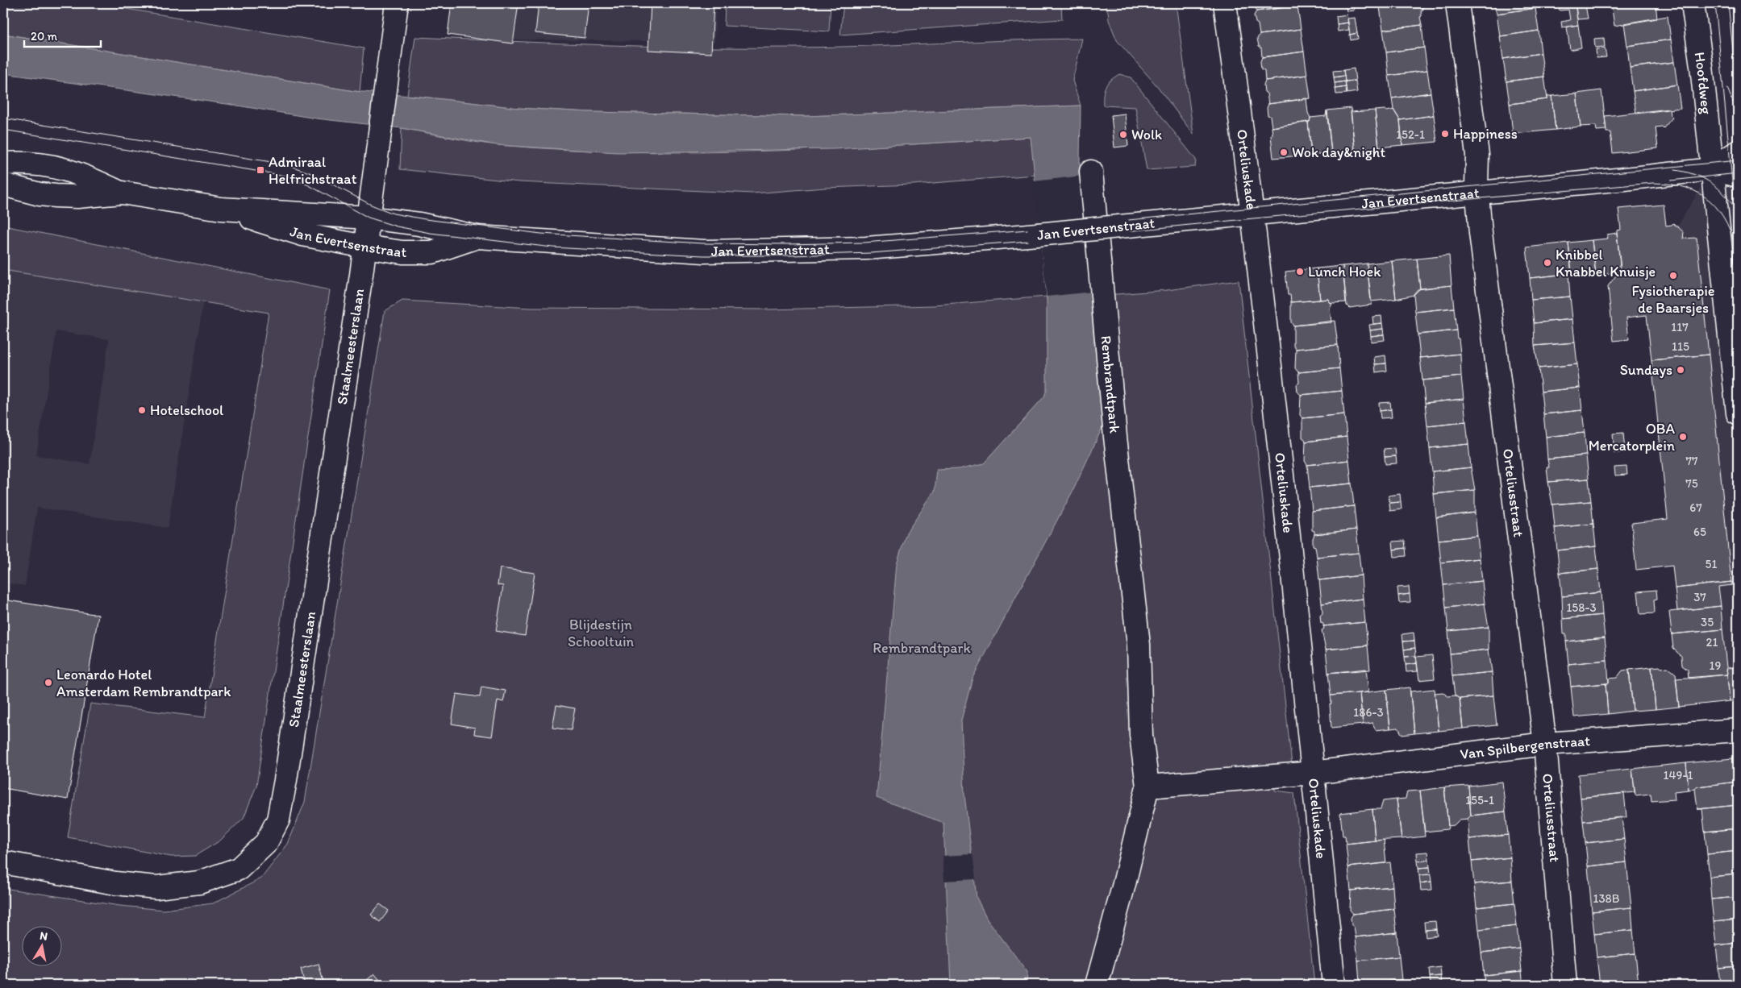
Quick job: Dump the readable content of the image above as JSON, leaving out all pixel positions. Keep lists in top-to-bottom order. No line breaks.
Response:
{"streets":{"street":["Hoofdweg","Orteliuskade","Jan Evertsenstraat","Staalmeesterslaan","Rembrandtpark","Orteliusstraat","Van Spilbergenstraat"]},"crossings":[["Hoofdweg","Jan Evertsenstraat"],["Orteliuskade","Jan Evertsenstraat"],["Orteliuskade","Van Spilbergenstraat"],["Jan Evertsenstraat","Staalmeesterslaan"],["Jan Evertsenstraat","Orteliusstraat"],["Rembrandtpark","Van Spilbergenstraat"],["Orteliusstraat","Van Spilbergenstraat"]],"parks":["Blijdestijn Schooltuin","Rembrandtpark"],"places":{"other":["Happiness","Wolk","Wok day&night","Knibbel Knabbel Knuisje","Lunch Hoek","Fysiotherapie de Baarsjes","Sundays","Hotelschool","OBA Mercatorplein","Leonardo Hotel Amsterdam Rembrandtpark"],"transit":["Admiraal Helfrichstraat"]},"house_numbers":["152-1","117","115","77","75","67","65","51","37","158-3","35","21","19","186-3","149-1","155-1","138B"],"scale_bar":"20 m","north":"top"}
